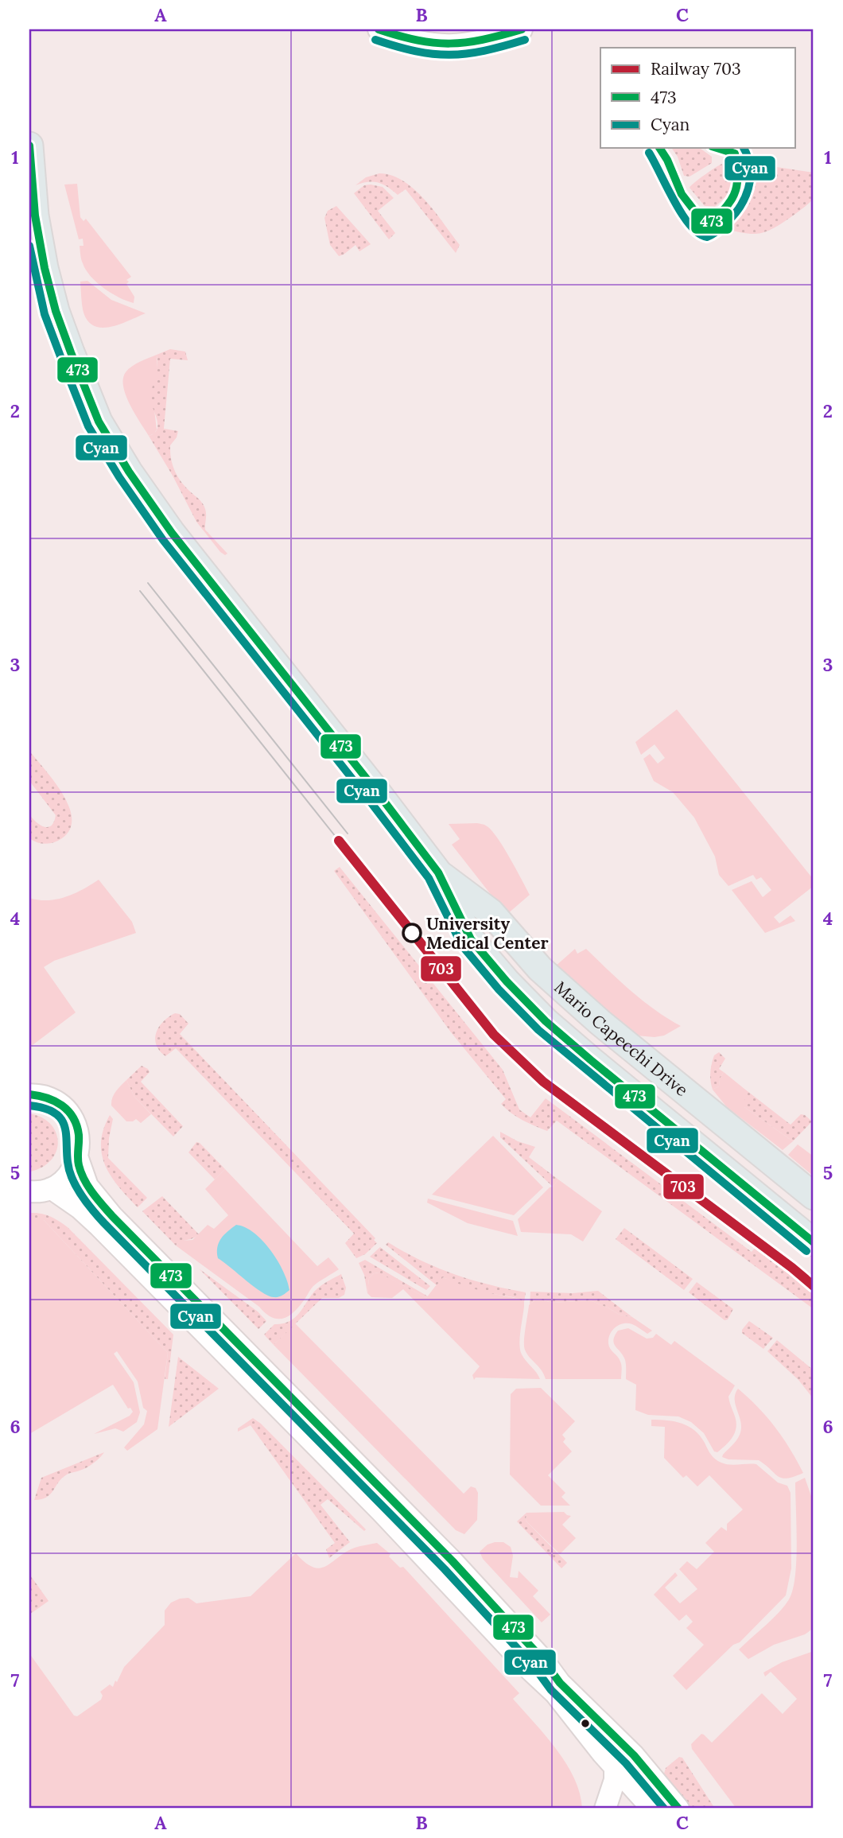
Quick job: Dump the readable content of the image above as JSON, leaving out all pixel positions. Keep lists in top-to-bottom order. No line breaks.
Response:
{"streets":{"main road":["Mario Capecchi Drive"]},"places":["University Medical Center"],"lines":["transit line 473","transit line Cyan","rail line 703"],"legend":["Railway 703","473","Cyan"],"grid":{"columns":["A","B","C"],"rows":["1","2","3","4","5","6","7"]}}
